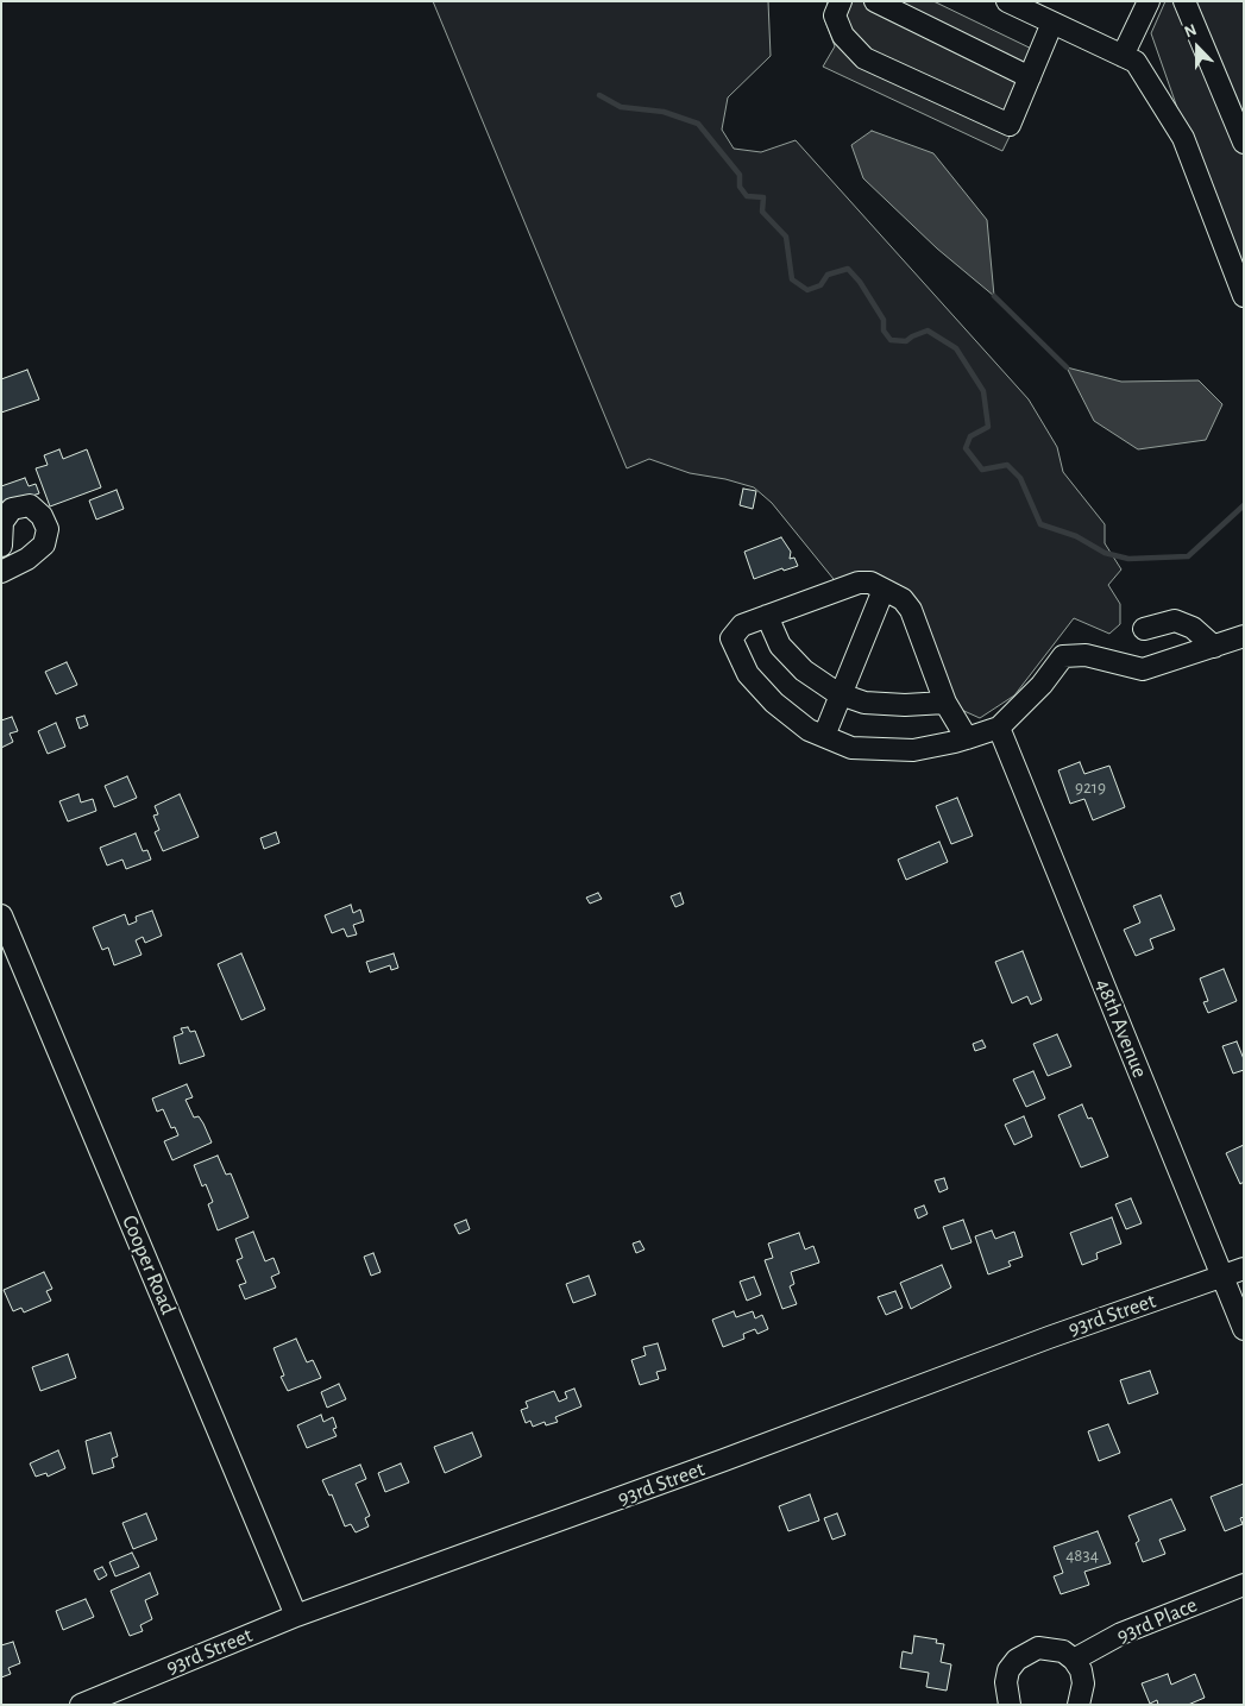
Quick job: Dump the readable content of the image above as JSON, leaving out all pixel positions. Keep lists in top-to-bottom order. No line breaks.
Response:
{"streets":{"street":["48th Avenue","Cooper Road","93rd Street","93rd Place"]},"crossings":[["48th Avenue","93rd Street"],["Cooper Road","93rd Street"]],"house_numbers":["9219","4834"],"north":"top"}
